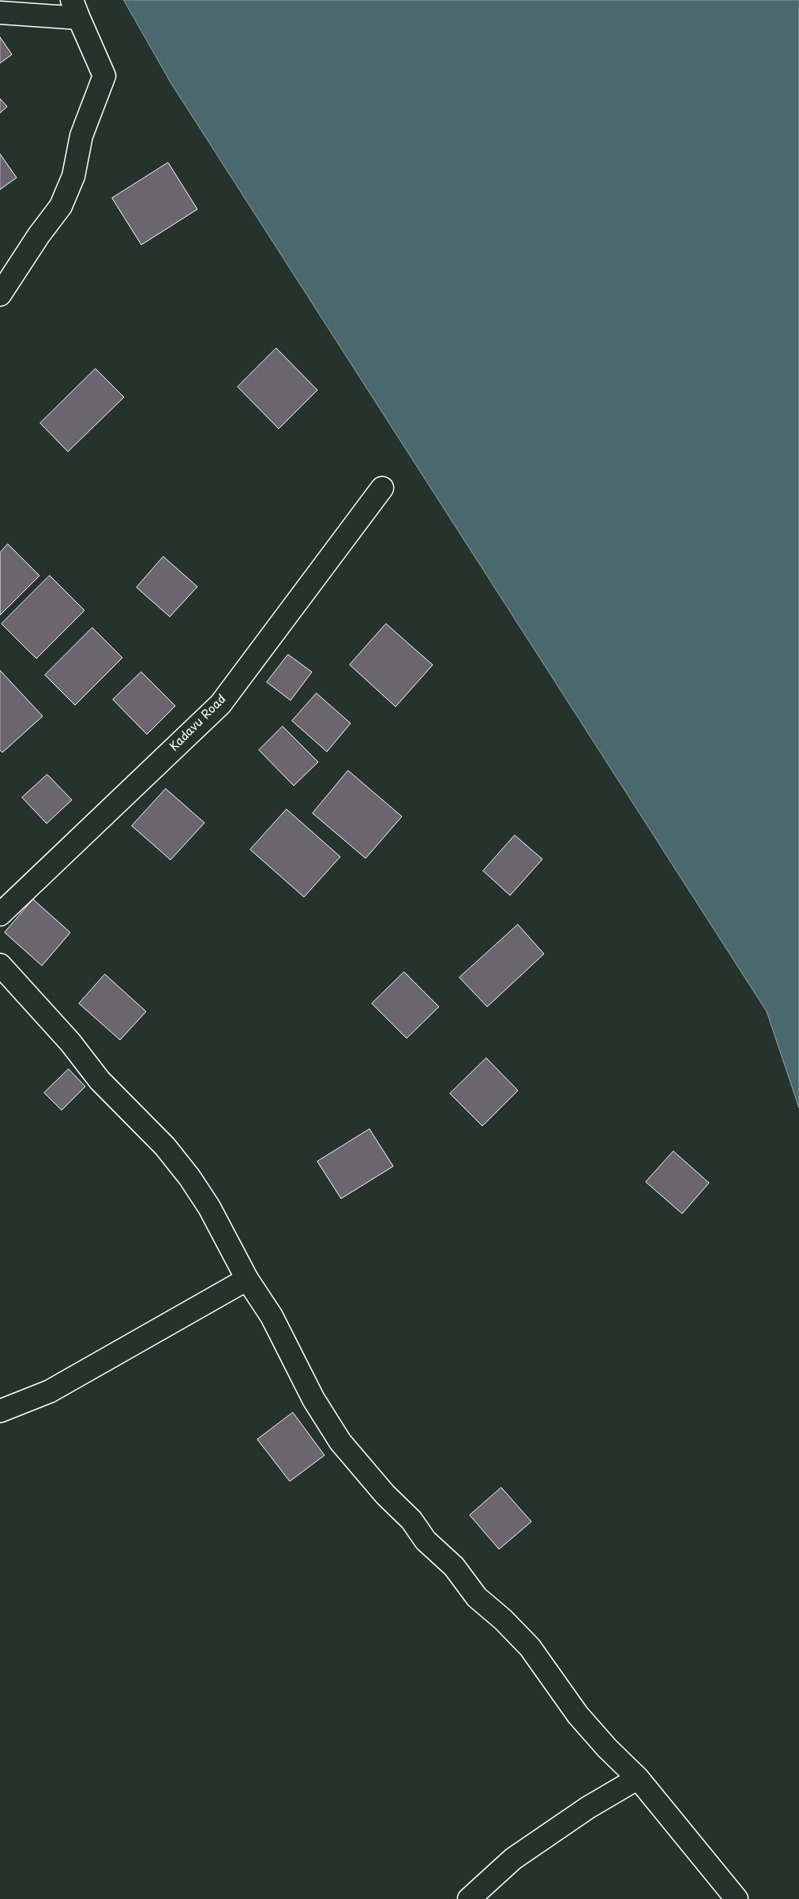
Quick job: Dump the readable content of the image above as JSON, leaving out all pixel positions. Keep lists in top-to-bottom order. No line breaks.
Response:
{"streets":{"street":["Kadavu Road"]}}
